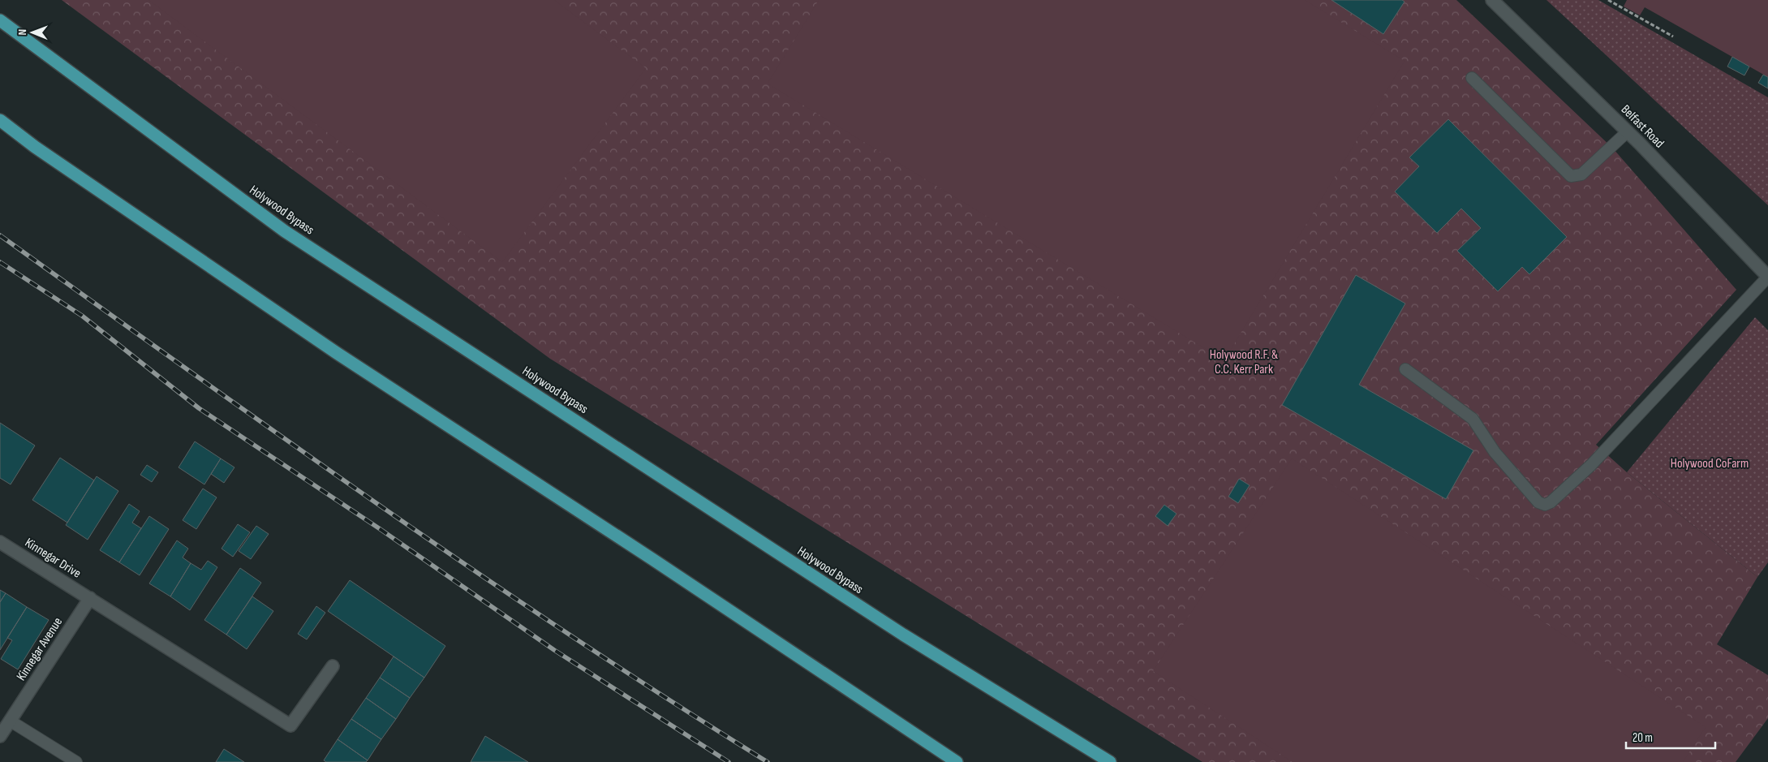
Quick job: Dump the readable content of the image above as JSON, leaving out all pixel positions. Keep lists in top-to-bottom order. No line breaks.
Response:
{"streets":{"highway":["Holywood Bypass"],"street":["Belfast Road","Kinnegar Drive","Kinnegar Avenue"]},"crossings":[["Kinnegar Drive","Kinnegar Avenue"]],"parks":["Holywood R.F. & C.C. Kerr Park","Holywood CoFarm"],"scale_bar":"20 m","north":"left"}
